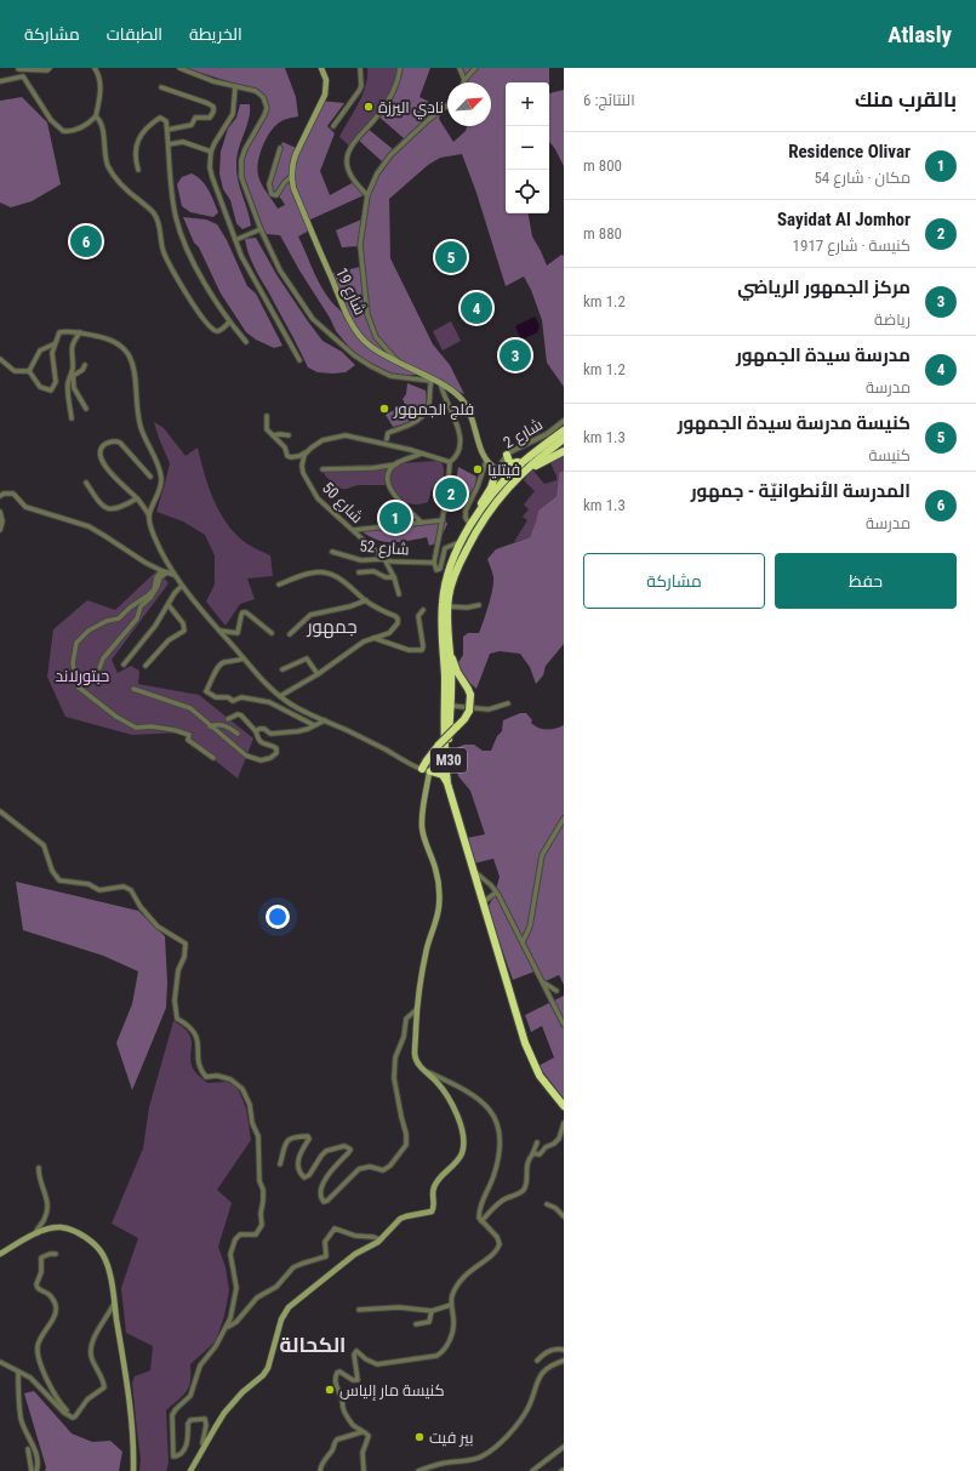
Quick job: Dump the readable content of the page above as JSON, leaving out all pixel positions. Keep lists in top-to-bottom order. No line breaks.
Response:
{"streets":{"highway":["M30"],"main road":["شارع 19"],"street":["شارع 2","شارع 50","شارع 52"]},"crossings":[["شارع 50","شارع 52"]],"districts":["جمهور","الكحالة"],"parks":["حبتورلاند"],"places":["نادي اليرزة","فلج الجمهور","فيتليا","كنيسة مار إلياس","بير فيت"],"north":"top right","page":{"header":"Atlasly","nav":["الخريطة","الطبقات","مشاركة"],"heading":["بالقرب منك","النتائج: 6"],"map_buttons":["+","−"],"list":[{"mark":"1","name":"Residence Olivar","note":"مكان · شارع 54","value":"800 m"},{"mark":"2","name":"Sayidat Al Jomhor","note":"كنيسة · شارع 1917","value":"880 m"},{"mark":"3","name":"مركز الجمهور الرياضي","note":"رياضة","value":"1.2 km"},{"mark":"4","name":"مدرسة سيدة الجمهور","note":"مدرسة","value":"1.2 km"},{"mark":"5","name":"كنيسة مدرسة سيدة الجمهور","note":"كنيسة","value":"1.3 km"},{"mark":"6","name":"المدرسة الأنطوانيّة - جمهور","note":"مدرسة","value":"1.3 km"}],"pins":["6","5","4","3","2","1"],"buttons":["حفظ","مشاركة"]}}
